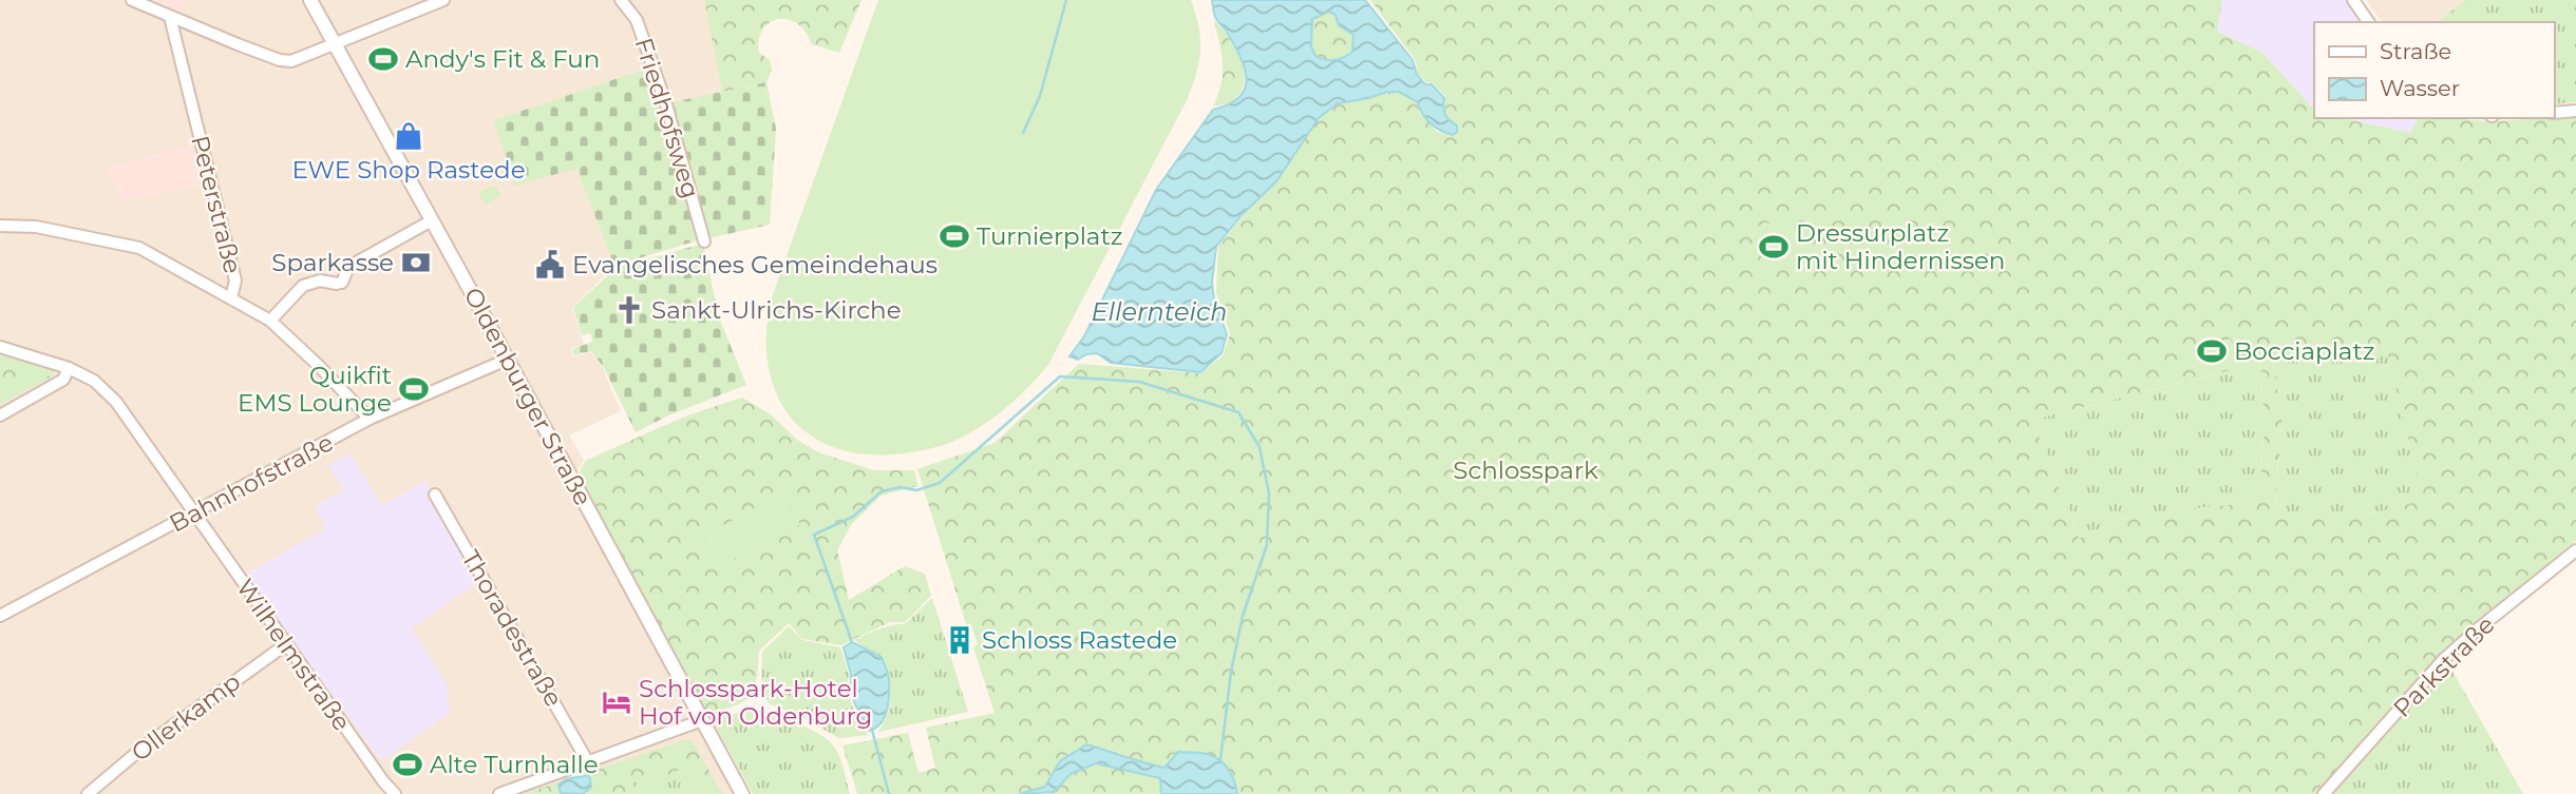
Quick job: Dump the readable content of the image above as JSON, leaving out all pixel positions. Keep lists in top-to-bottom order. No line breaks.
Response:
{"streets":{"street":["Friedhofsweg","Peterstraße","Oldenburger Straße","Bahnhofstraße","Thoradestraße","Wilhelmstraße","Parkstraße","Ollerkamp"]},"crossings":[["Peterstraße","Bahnhofstraße"],["Oldenburger Straße","Bahnhofstraße"],["Bahnhofstraße","Wilhelmstraße"],["Wilhelmstraße","Ollerkamp"]],"water":["Ellernteich"],"parks":["Schlosspark"],"places":{"sports":["Andy's Fit & Fun","Turnierplatz","Dressurplatz mit Hindernissen","Bocciaplatz","Quikfit EMS Lounge","Alte Turnhalle"],"shop":["EWE Shop Rastede"],"bank":["Sparkasse"],"public building":["Evangelisches Gemeindehaus"],"church":["Sankt-Ulrichs-Kirche"],"building":["Schloss Rastede"],"hotel":["Schlosspark-Hotel Hof von Oldenburg"]},"legend":["Straße","Wasser"]}
